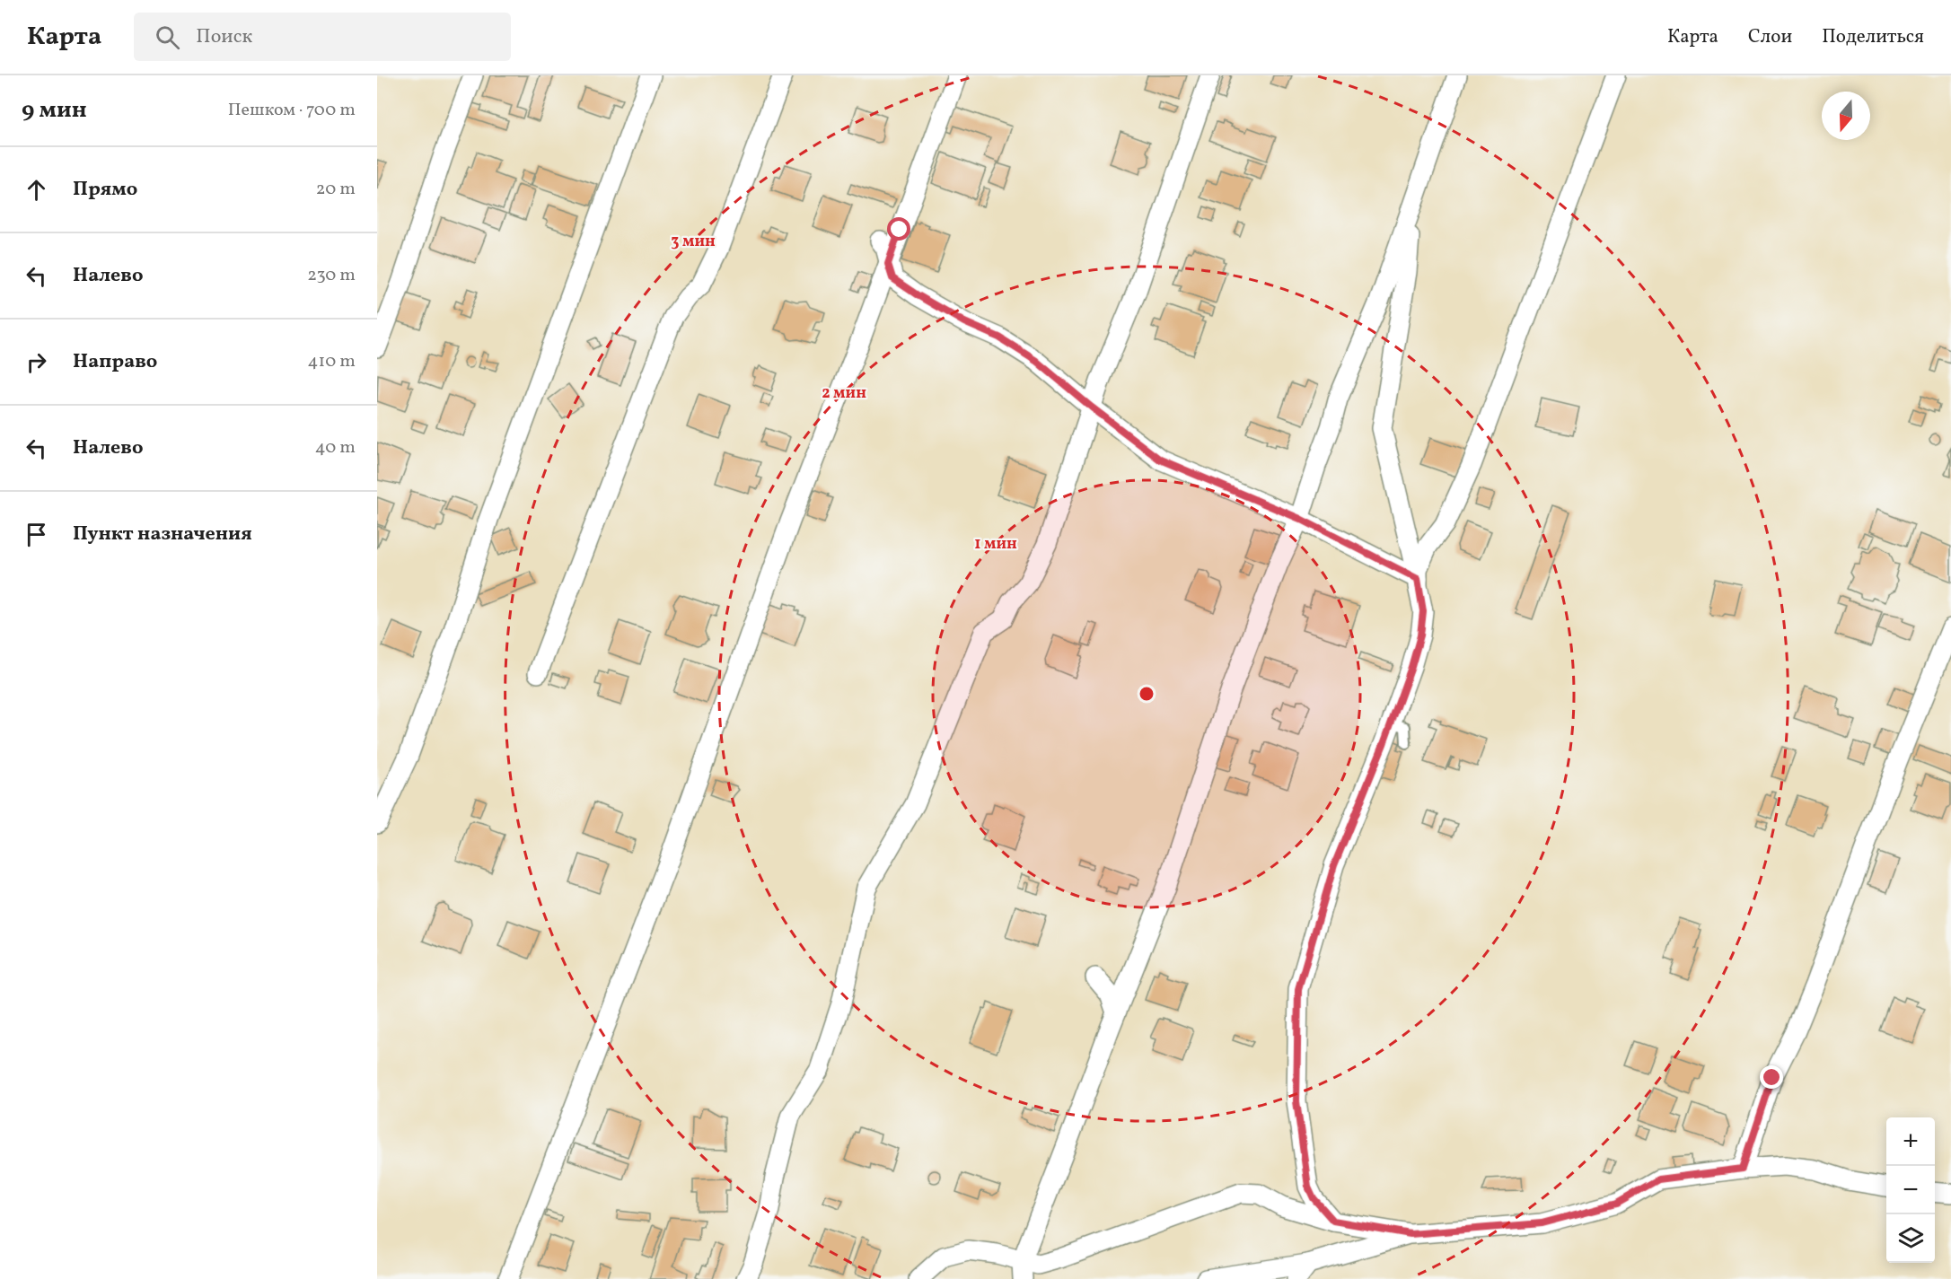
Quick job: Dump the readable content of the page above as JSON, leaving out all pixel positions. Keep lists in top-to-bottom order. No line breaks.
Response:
{"north":"bottom","page":{"header":"Карта","search":"Поиск","nav":["Карта","Слои","Поделиться"],"heading":["9 мин","Пешком · 700 m"],"list":[["Прямо","20 m"],["Налево","230 m"],["Направо","410 m"],["Налево","40 m"],"Пункт назначения"],"map_buttons":["+","−"]},"rings":["3 мин","2 мин","1 мин"]}
